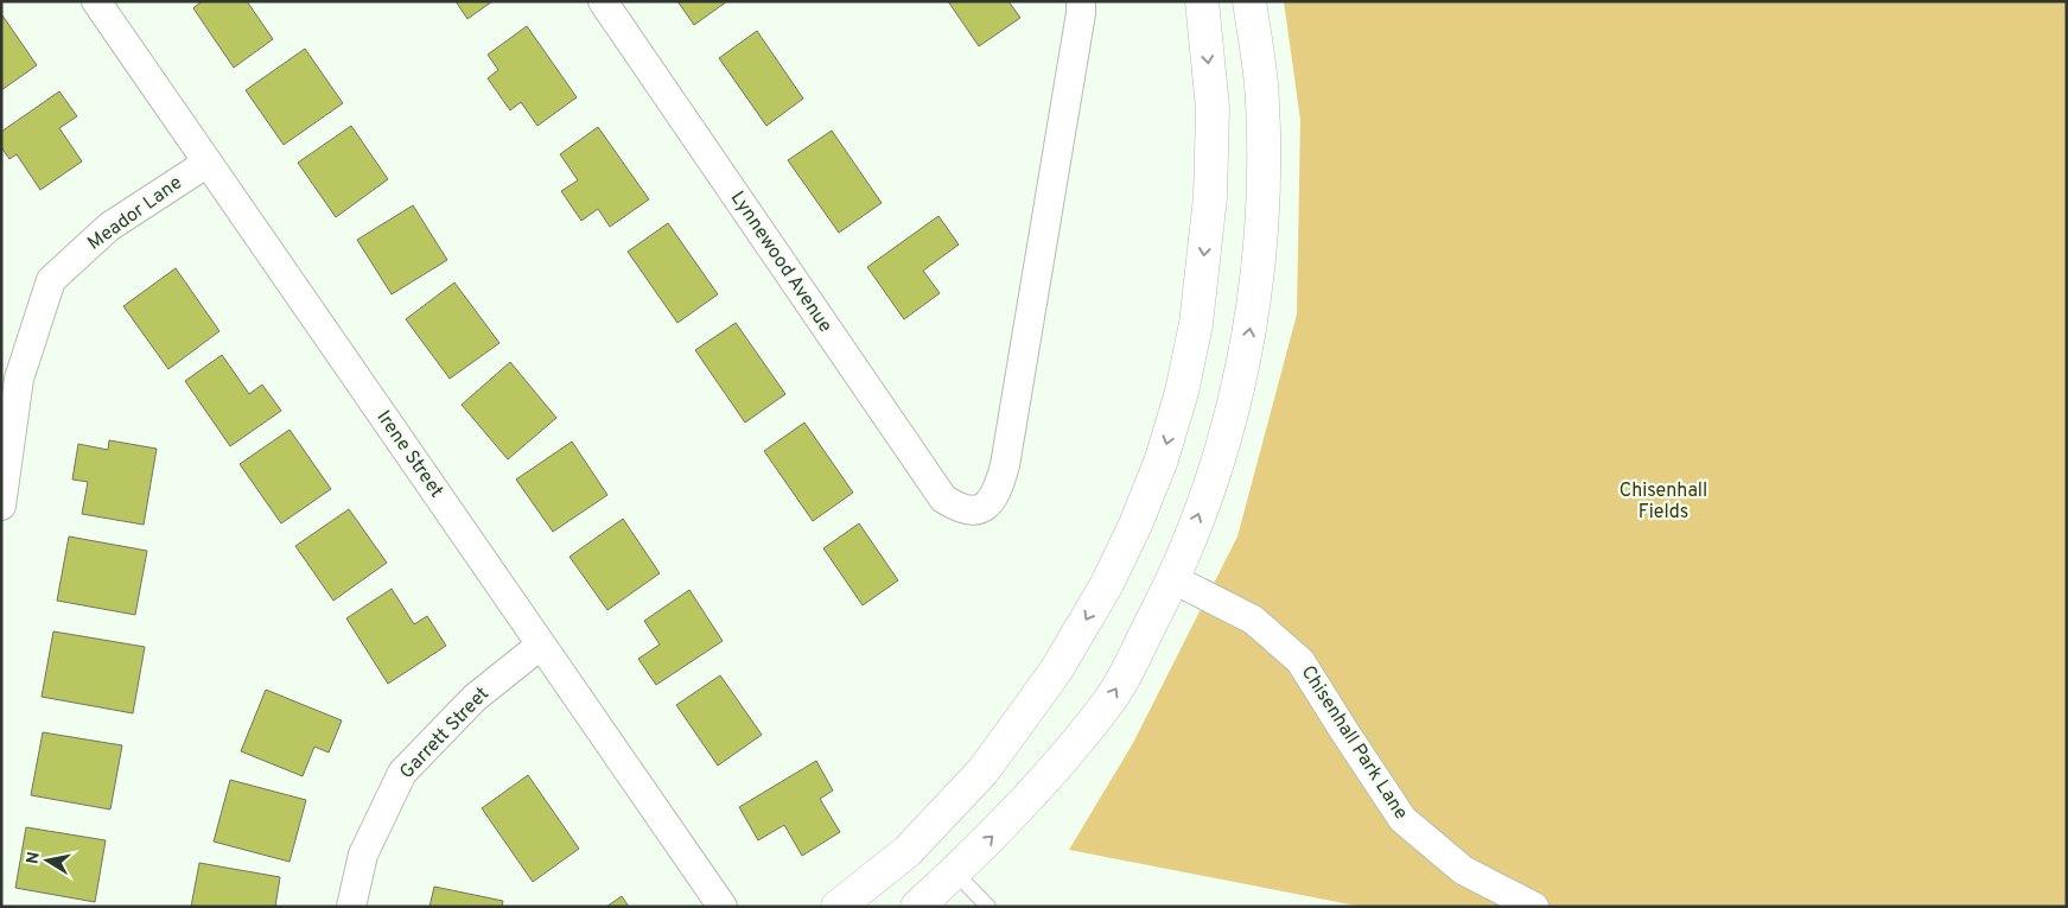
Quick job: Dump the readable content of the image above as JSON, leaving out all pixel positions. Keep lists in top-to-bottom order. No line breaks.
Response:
{"streets":{"street":["Meador Lane","Lynnewood Avenue","Irene Street","Garrett Street","Chisenhall Park Lane"]},"crossings":[["Meador Lane","Irene Street"],["Irene Street","Garrett Street"]],"parks":["Chisenhall Fields"],"north":"left"}
